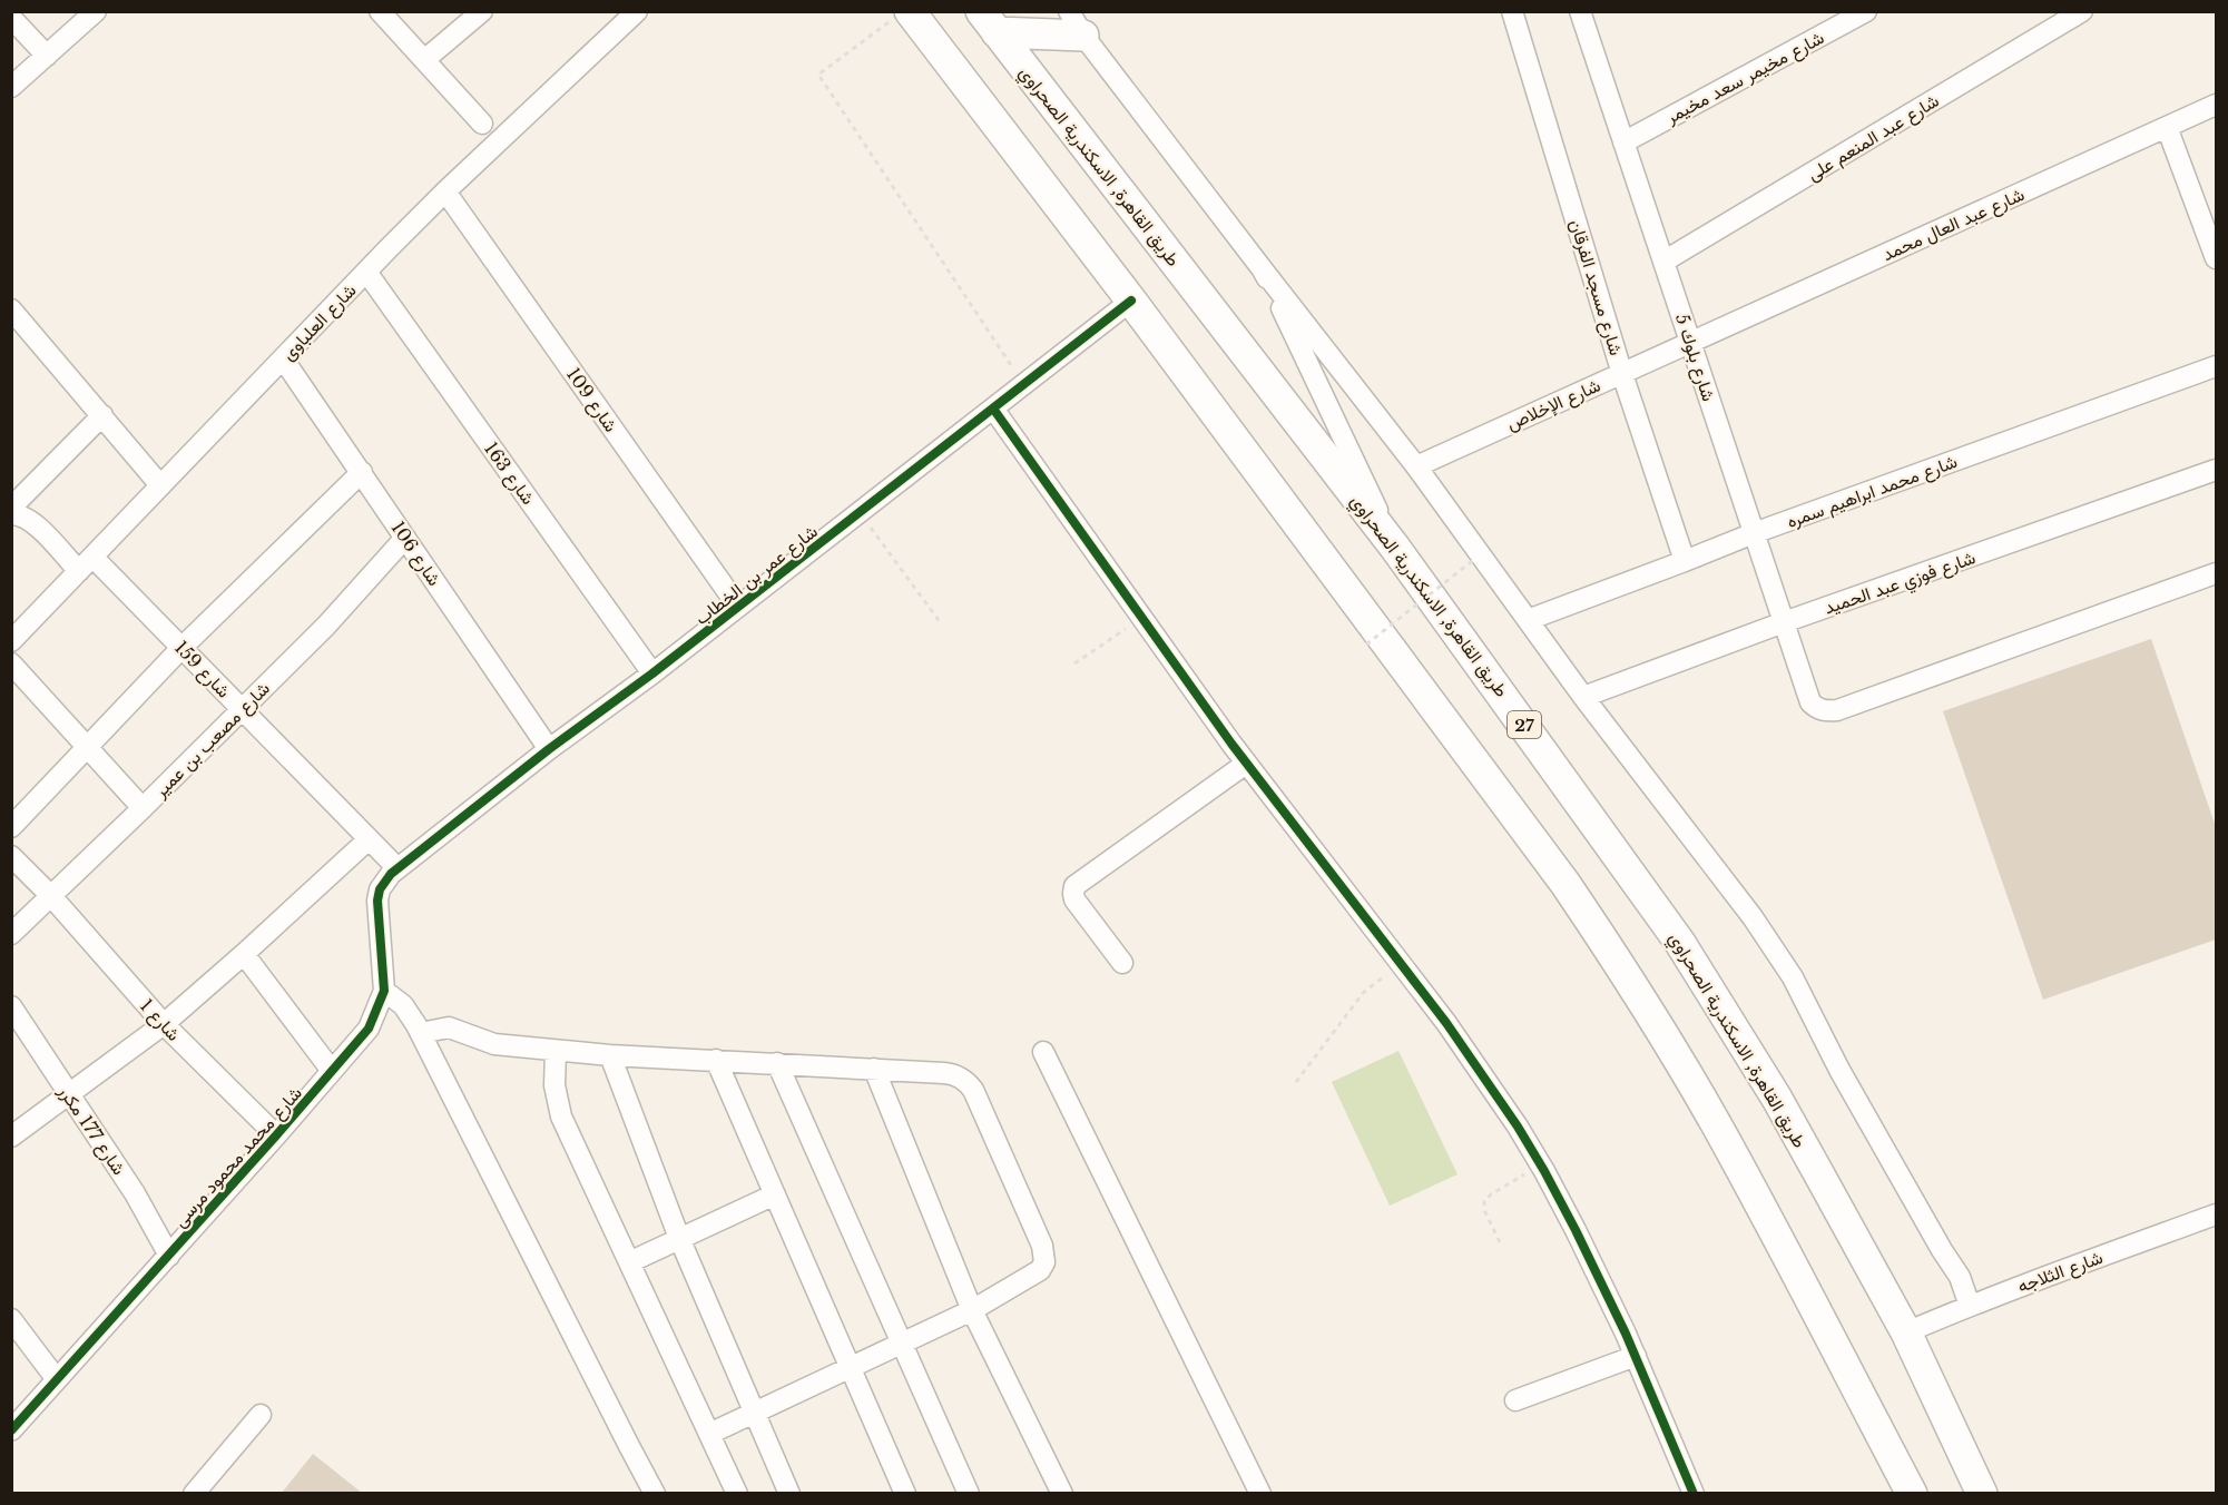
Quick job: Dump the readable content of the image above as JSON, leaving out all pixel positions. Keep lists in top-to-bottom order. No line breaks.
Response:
{"streets":{"highway":["طريق القاهرة, الاسكندرية الصحراوي","27"],"street":["شارع مخيمر سعد مخيمر","شارع عبد المنعم على","شارع عبد العال محمد","شارع مسجد الفرقان","شارع العلباوى","شارع بلوك 5","شارع 109","شارع الإخلاص","شارع 163","شارع محمد ابراهيم سمره","شارع 106","شارع عمر بن الخطاب","شارع فوزي عبد الحميد","شارع 159","شارع مصعب بن عمير","شارع 1","شارع 177 مكرر","شارع محمد محمود مرسى","شارع الثلاجه"]},"crossings":[["شارع مخيمر سعد مخيمر","شارع بلوك 5"],["شارع عبد المنعم على","شارع بلوك 5"],["طريق القاهرة, الاسكندرية الصحراوي","شارع الثلاجه"],["شارع عبد العال محمد","شارع بلوك 5"],["شارع عبد العال محمد","شارع الإخلاص"],["شارع مسجد الفرقان","شارع الإخلاص"],["شارع مسجد الفرقان","شارع محمد ابراهيم سمره"],["شارع العلباوى","شارع 109"],["شارع العلباوى","شارع 163"],["شارع العلباوى","شارع 106"],["شارع العلباوى","شارع 159"],["شارع بلوك 5","شارع الإخلاص"],["شارع بلوك 5","شارع محمد ابراهيم سمره"],["شارع بلوك 5","شارع فوزي عبد الحميد"],["شارع 109","شارع عمر بن الخطاب"],["شارع 163","شارع عمر بن الخطاب"],["شارع 106","شارع عمر بن الخطاب"],["شارع 106","شارع مصعب بن عمير"],["شارع عمر بن الخطاب","شارع 159"],["شارع عمر بن الخطاب","شارع محمد محمود مرسى"],["شارع 159","شارع مصعب بن عمير"],["شارع 159","شارع محمد محمود مرسى"],["شارع مصعب بن عمير","شارع 1"],["شارع 1","شارع محمد محمود مرسى"],["شارع 177 مكرر","شارع محمد محمود مرسى"]]}
